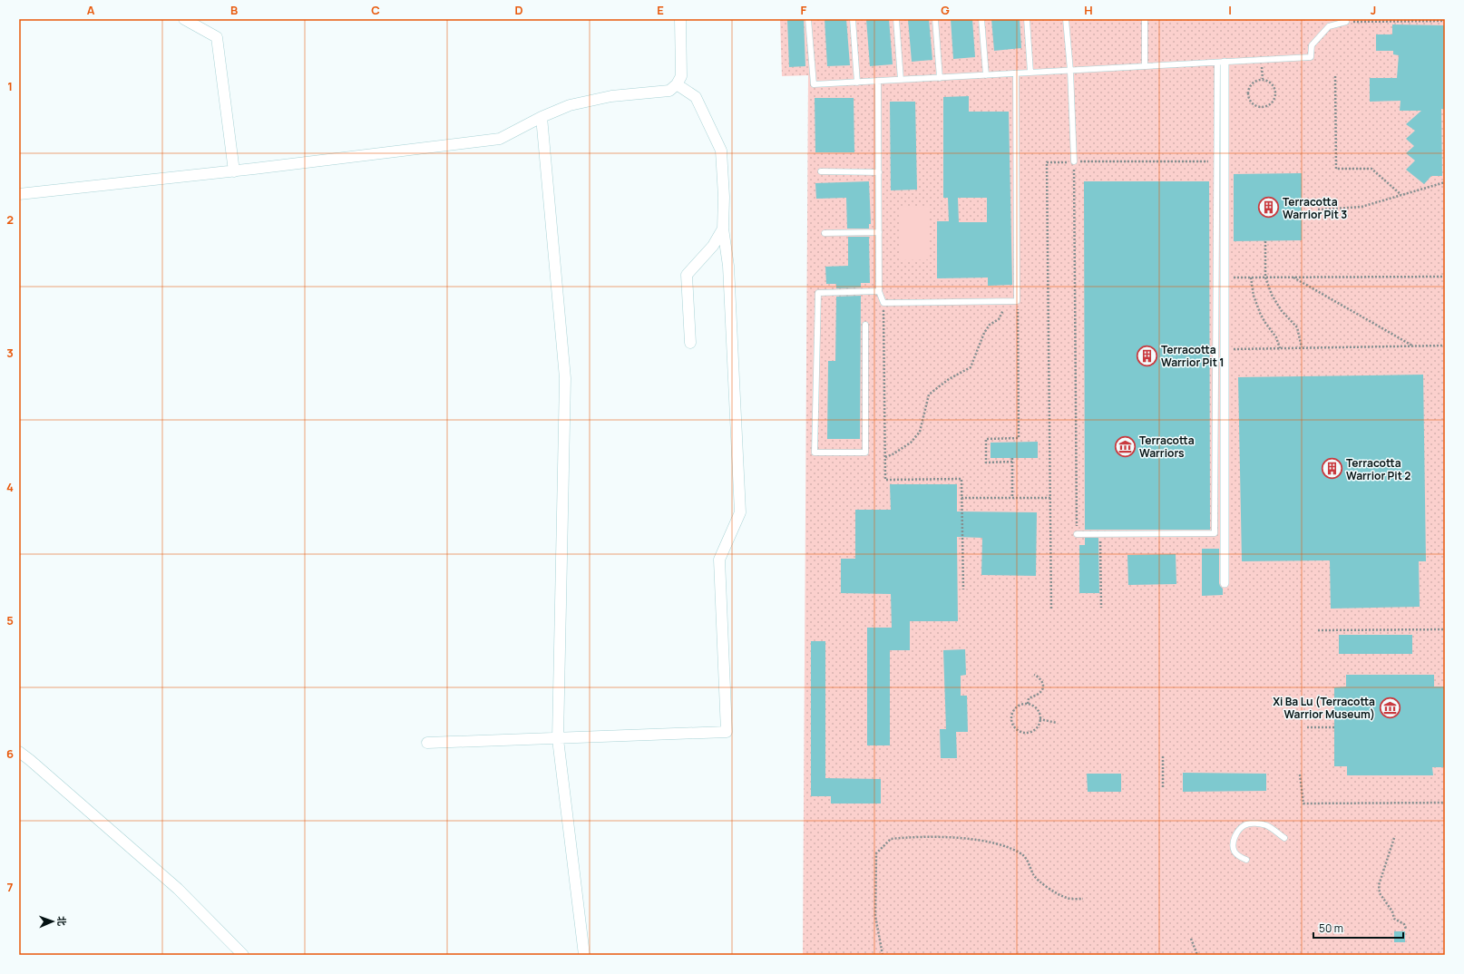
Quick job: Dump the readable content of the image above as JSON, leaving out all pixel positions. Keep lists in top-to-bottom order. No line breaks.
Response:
{"places":{"building":["Terracotta Warrior Pit 3","Terracotta Warrior Pit 1","Terracotta Warrior Pit 2"],"museum":["Terracotta Warriors","Xi Ba Lu (Terracotta Warrior Museum)"]},"scale_bar":"50 m","north":"right","grid":{"columns":["A","B","C","D","E","F","G","H","I","J"],"rows":["1","2","3","4","5","6","7"]}}
